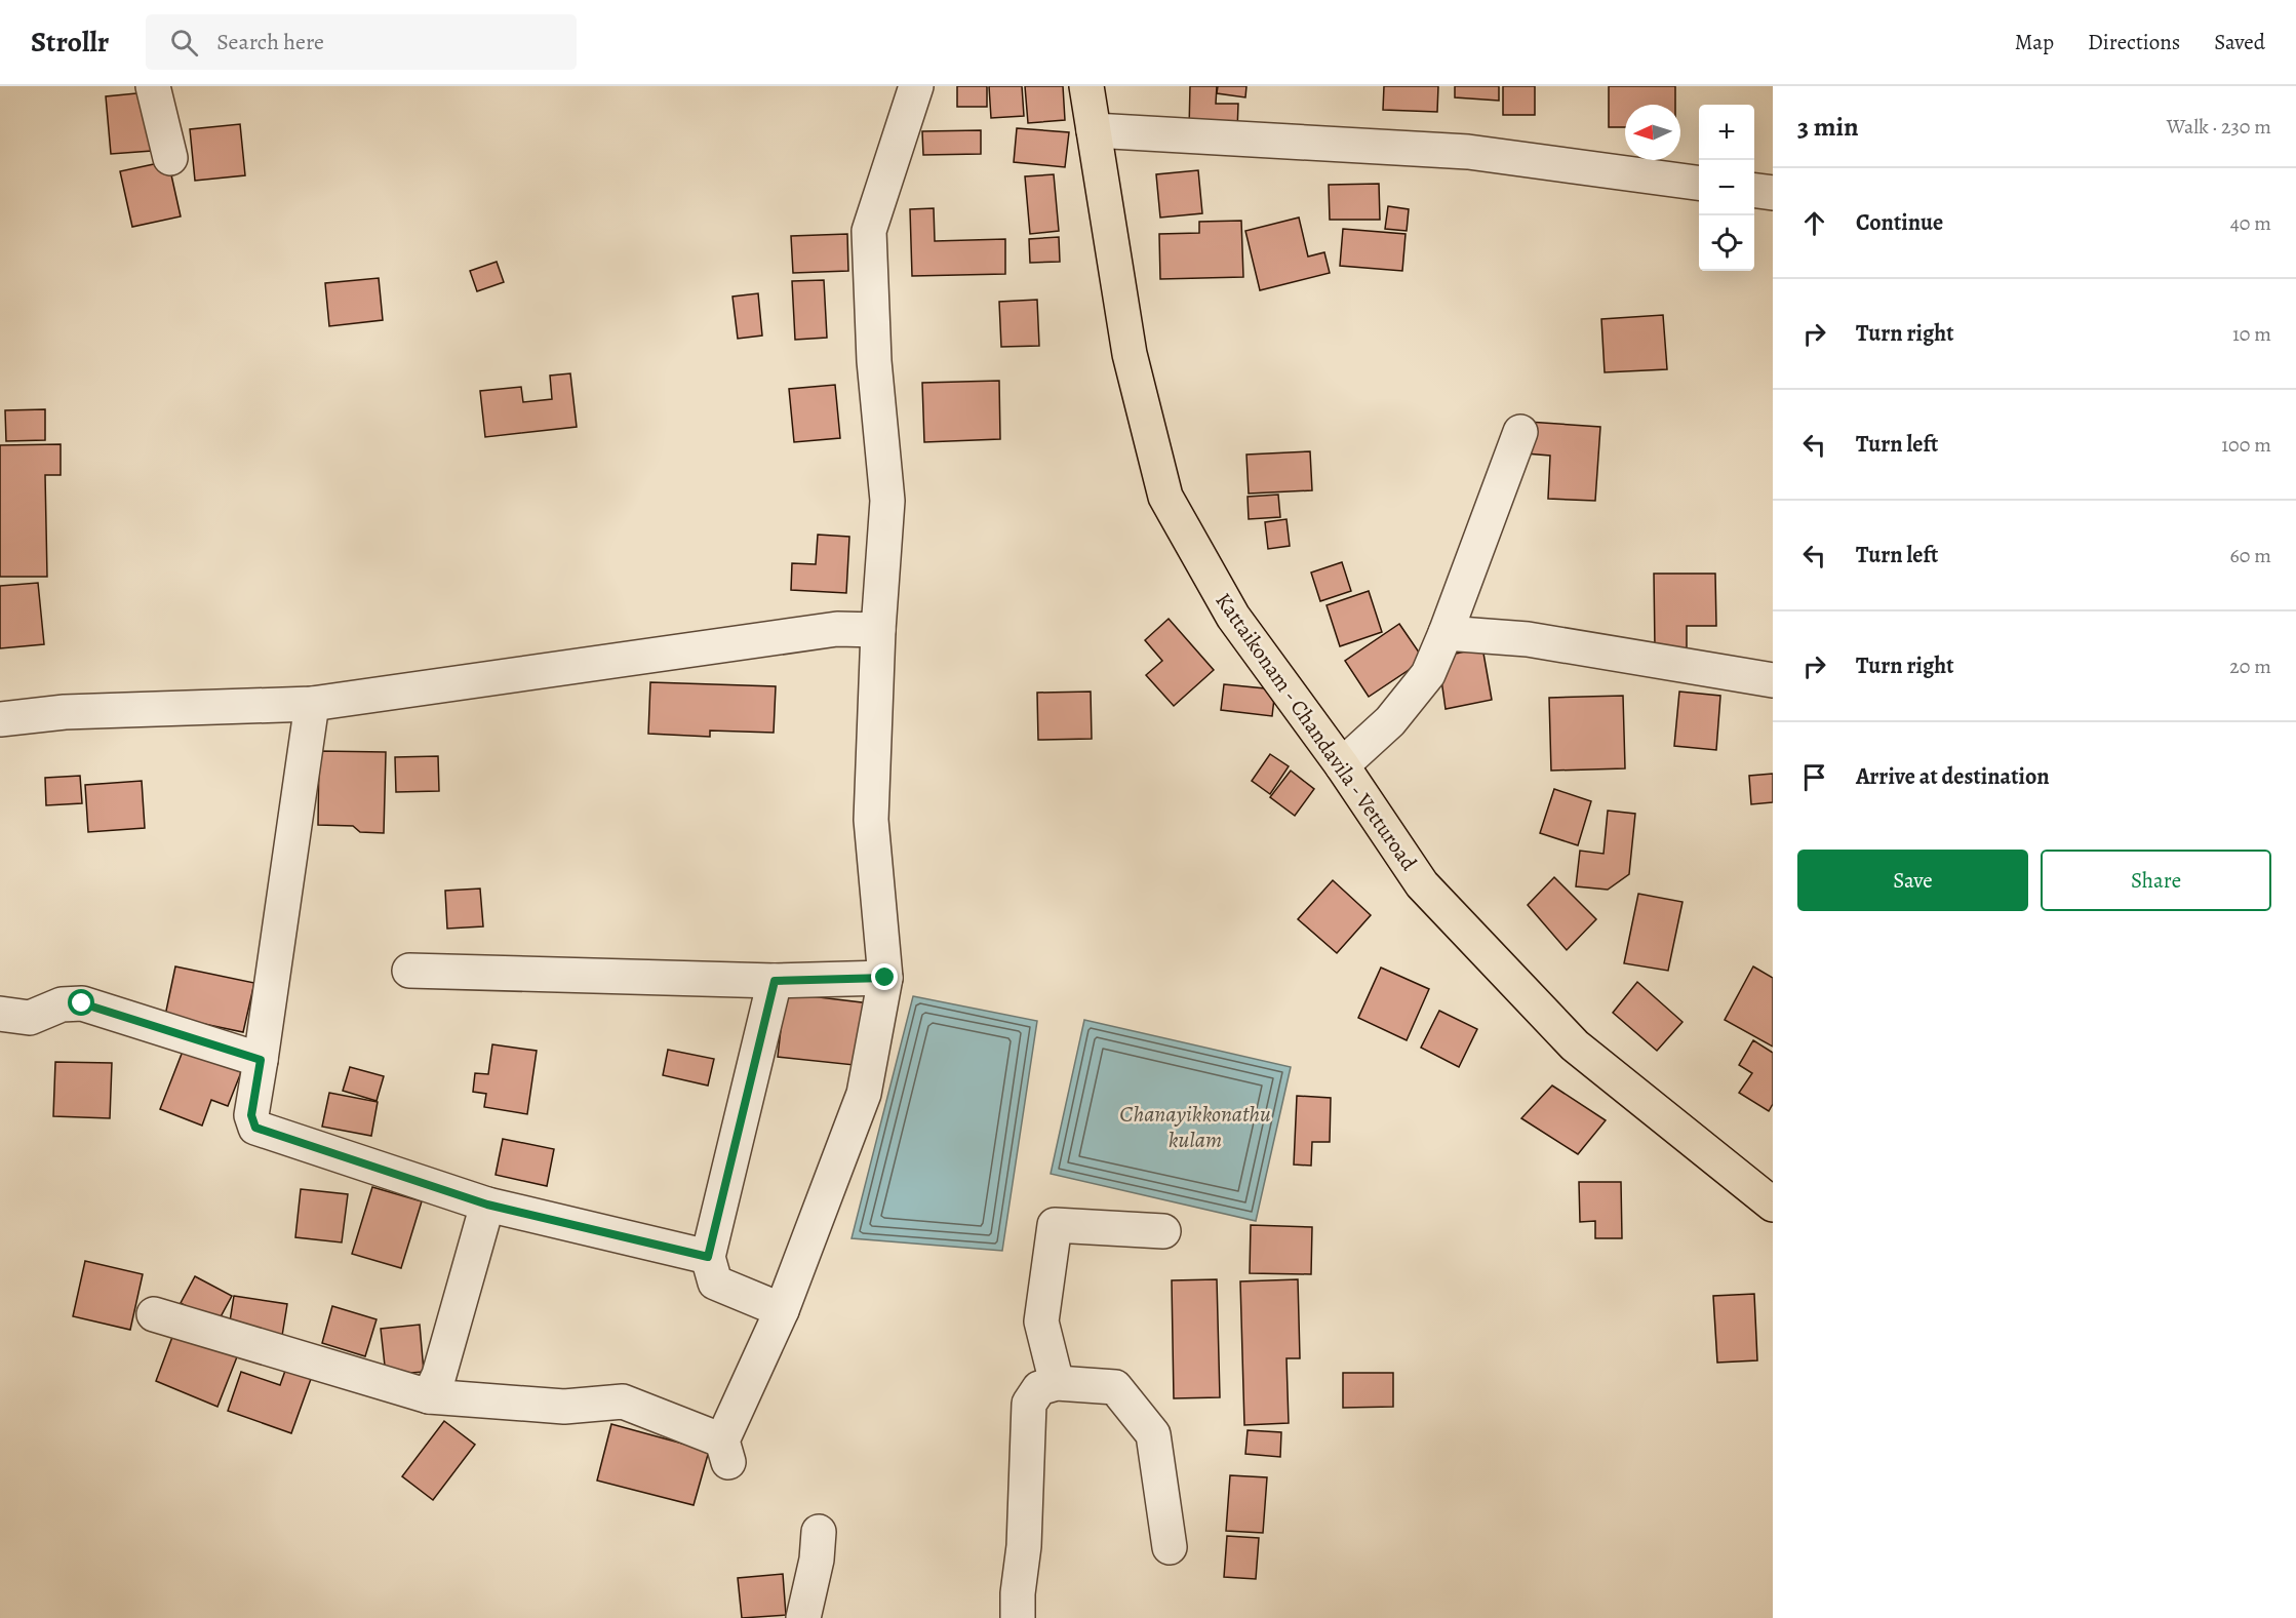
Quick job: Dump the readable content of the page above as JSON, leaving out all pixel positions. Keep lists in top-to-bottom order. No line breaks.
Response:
{"streets":{"main road":["Kattaikonam - Chandavila - Vetturoad"]},"water":["Chanayikkonathu kulam"],"north":"left","page":{"header":"Strollr","search":"Search here","nav":["Map","Directions","Saved"],"heading":["3 min","Walk · 230 m"],"map_buttons":["+","−"],"list":[["Continue","40 m"],["Turn right","10 m"],["Turn left","100 m"],["Turn left","60 m"],["Turn right","20 m"],"Arrive at destination"],"buttons":["Save","Share"]}}
